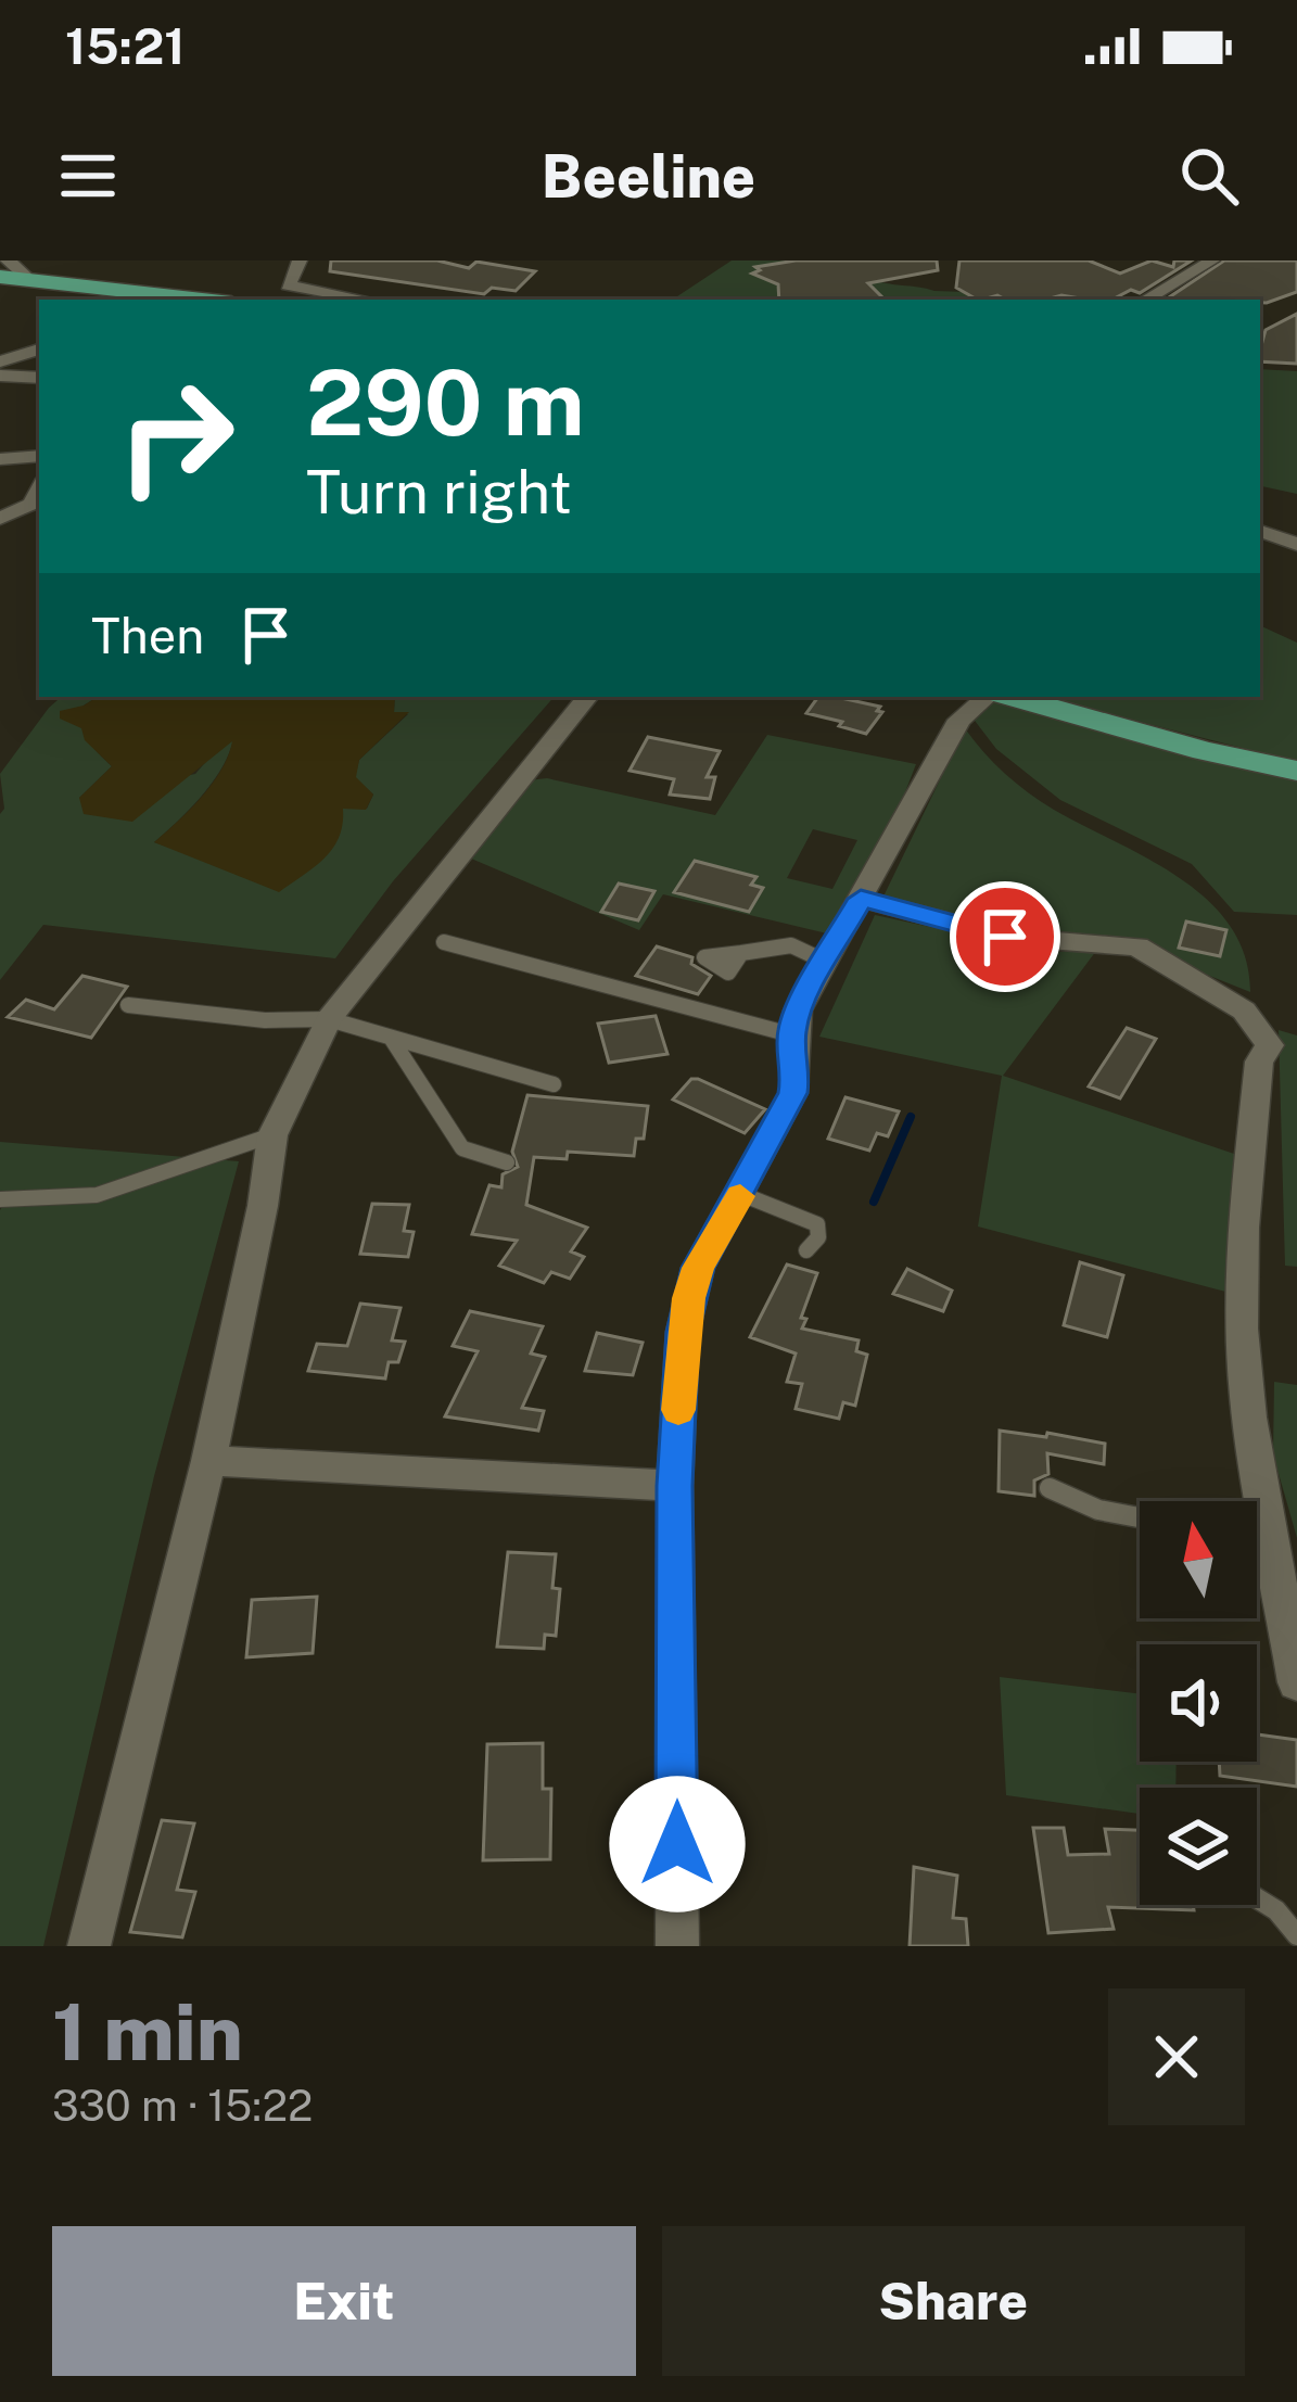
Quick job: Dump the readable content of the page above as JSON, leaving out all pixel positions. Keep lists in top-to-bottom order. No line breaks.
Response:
{"north":"top","page":{"status":"15:21","header":"Beeline","turn":["290 m","Turn right"],"then":"Then","heading":["1 min","330 m · 15:22"],"buttons":["Exit","Share"]}}
